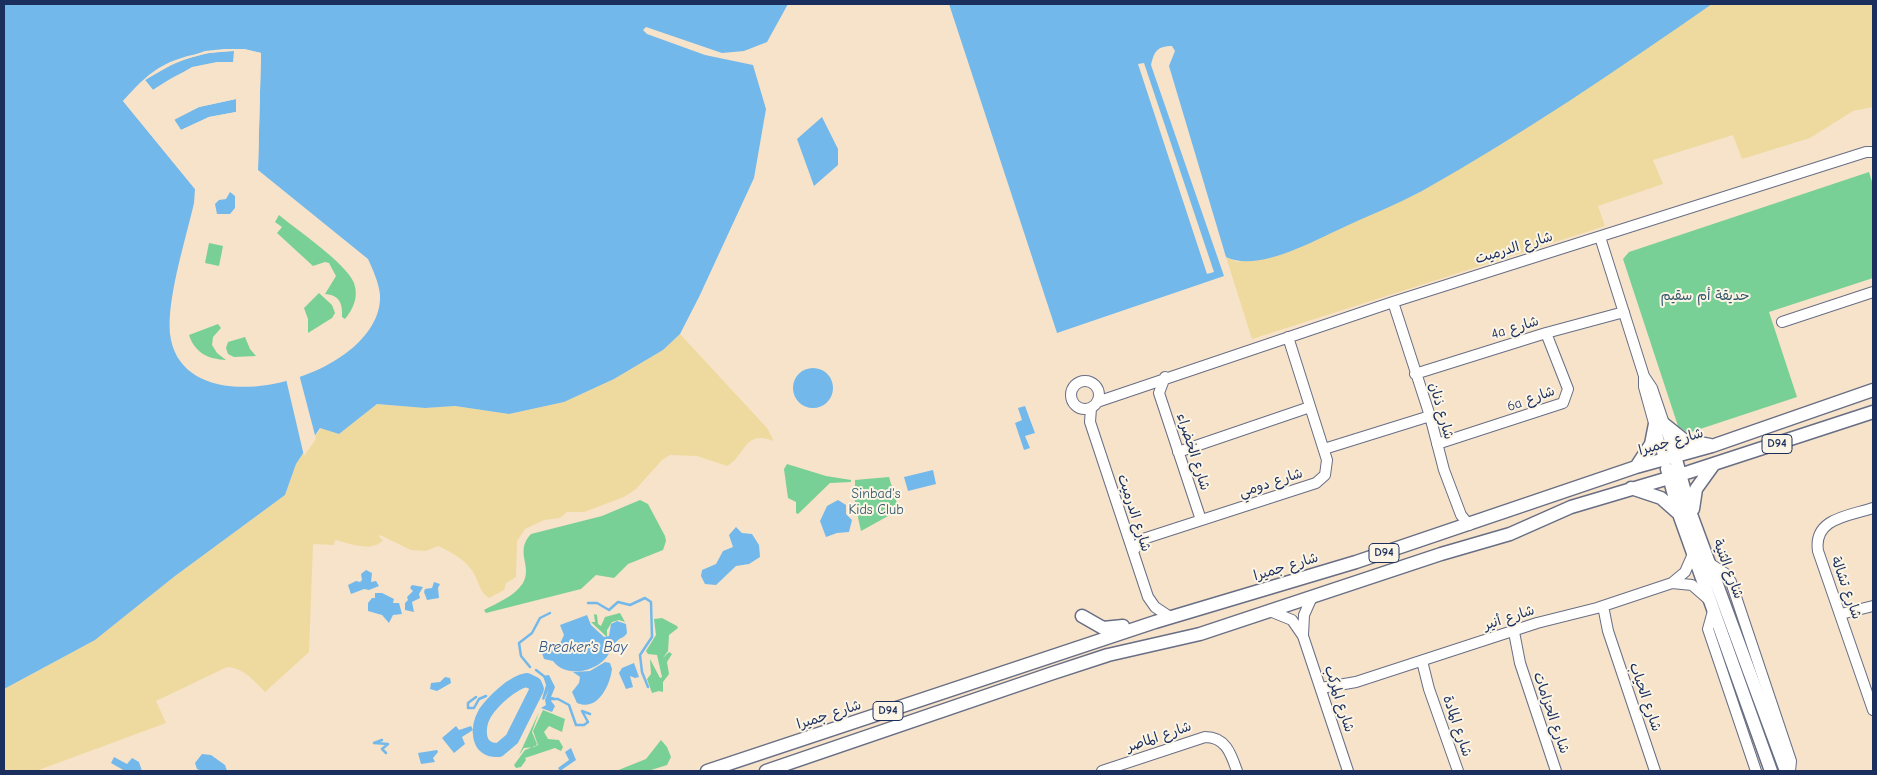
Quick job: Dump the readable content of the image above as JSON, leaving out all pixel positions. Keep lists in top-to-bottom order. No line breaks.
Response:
{"streets":{"main road":["شارع جميرا","D94","شارع الثنية"],"street":["شارع الدرميت","4a شارع","6a شارع","شارع ذنان","شارع الخضراء","شارع دومي","شارع تشالة","شارع أنير","شارع الحياب","شارع المركب","شارع الحزامات","شارع المادة","شارع الماصر"]},"crossings":[["شارع الدرميت","شارع ذنان"],["شارع الدرميت","شارع جميرا"],["شارع الدرميت","شارع دومي"],["شارع الدرميت","شارع الثنية"],["4a شارع","6a شارع"],["4a شارع","شارع ذنان"],["4a شارع","شارع الثنية"],["6a شارع","شارع ذنان"],["شارع ذنان","شارع جميرا"],["شارع جميرا","شارع الثنية"],["D94","شارع الثنية"],["D94","شارع المركب"],["شارع الخضراء","شارع دومي"],["شارع الثنية","شارع أنير"],["شارع أنير","شارع الحياب"],["شارع أنير","شارع المركب"],["شارع أنير","شارع الحزامات"],["شارع أنير","شارع المادة"]],"water":["Breaker's Bay"],"parks":["حديقة أم سقيم","Sinbad's Kids Club"]}
